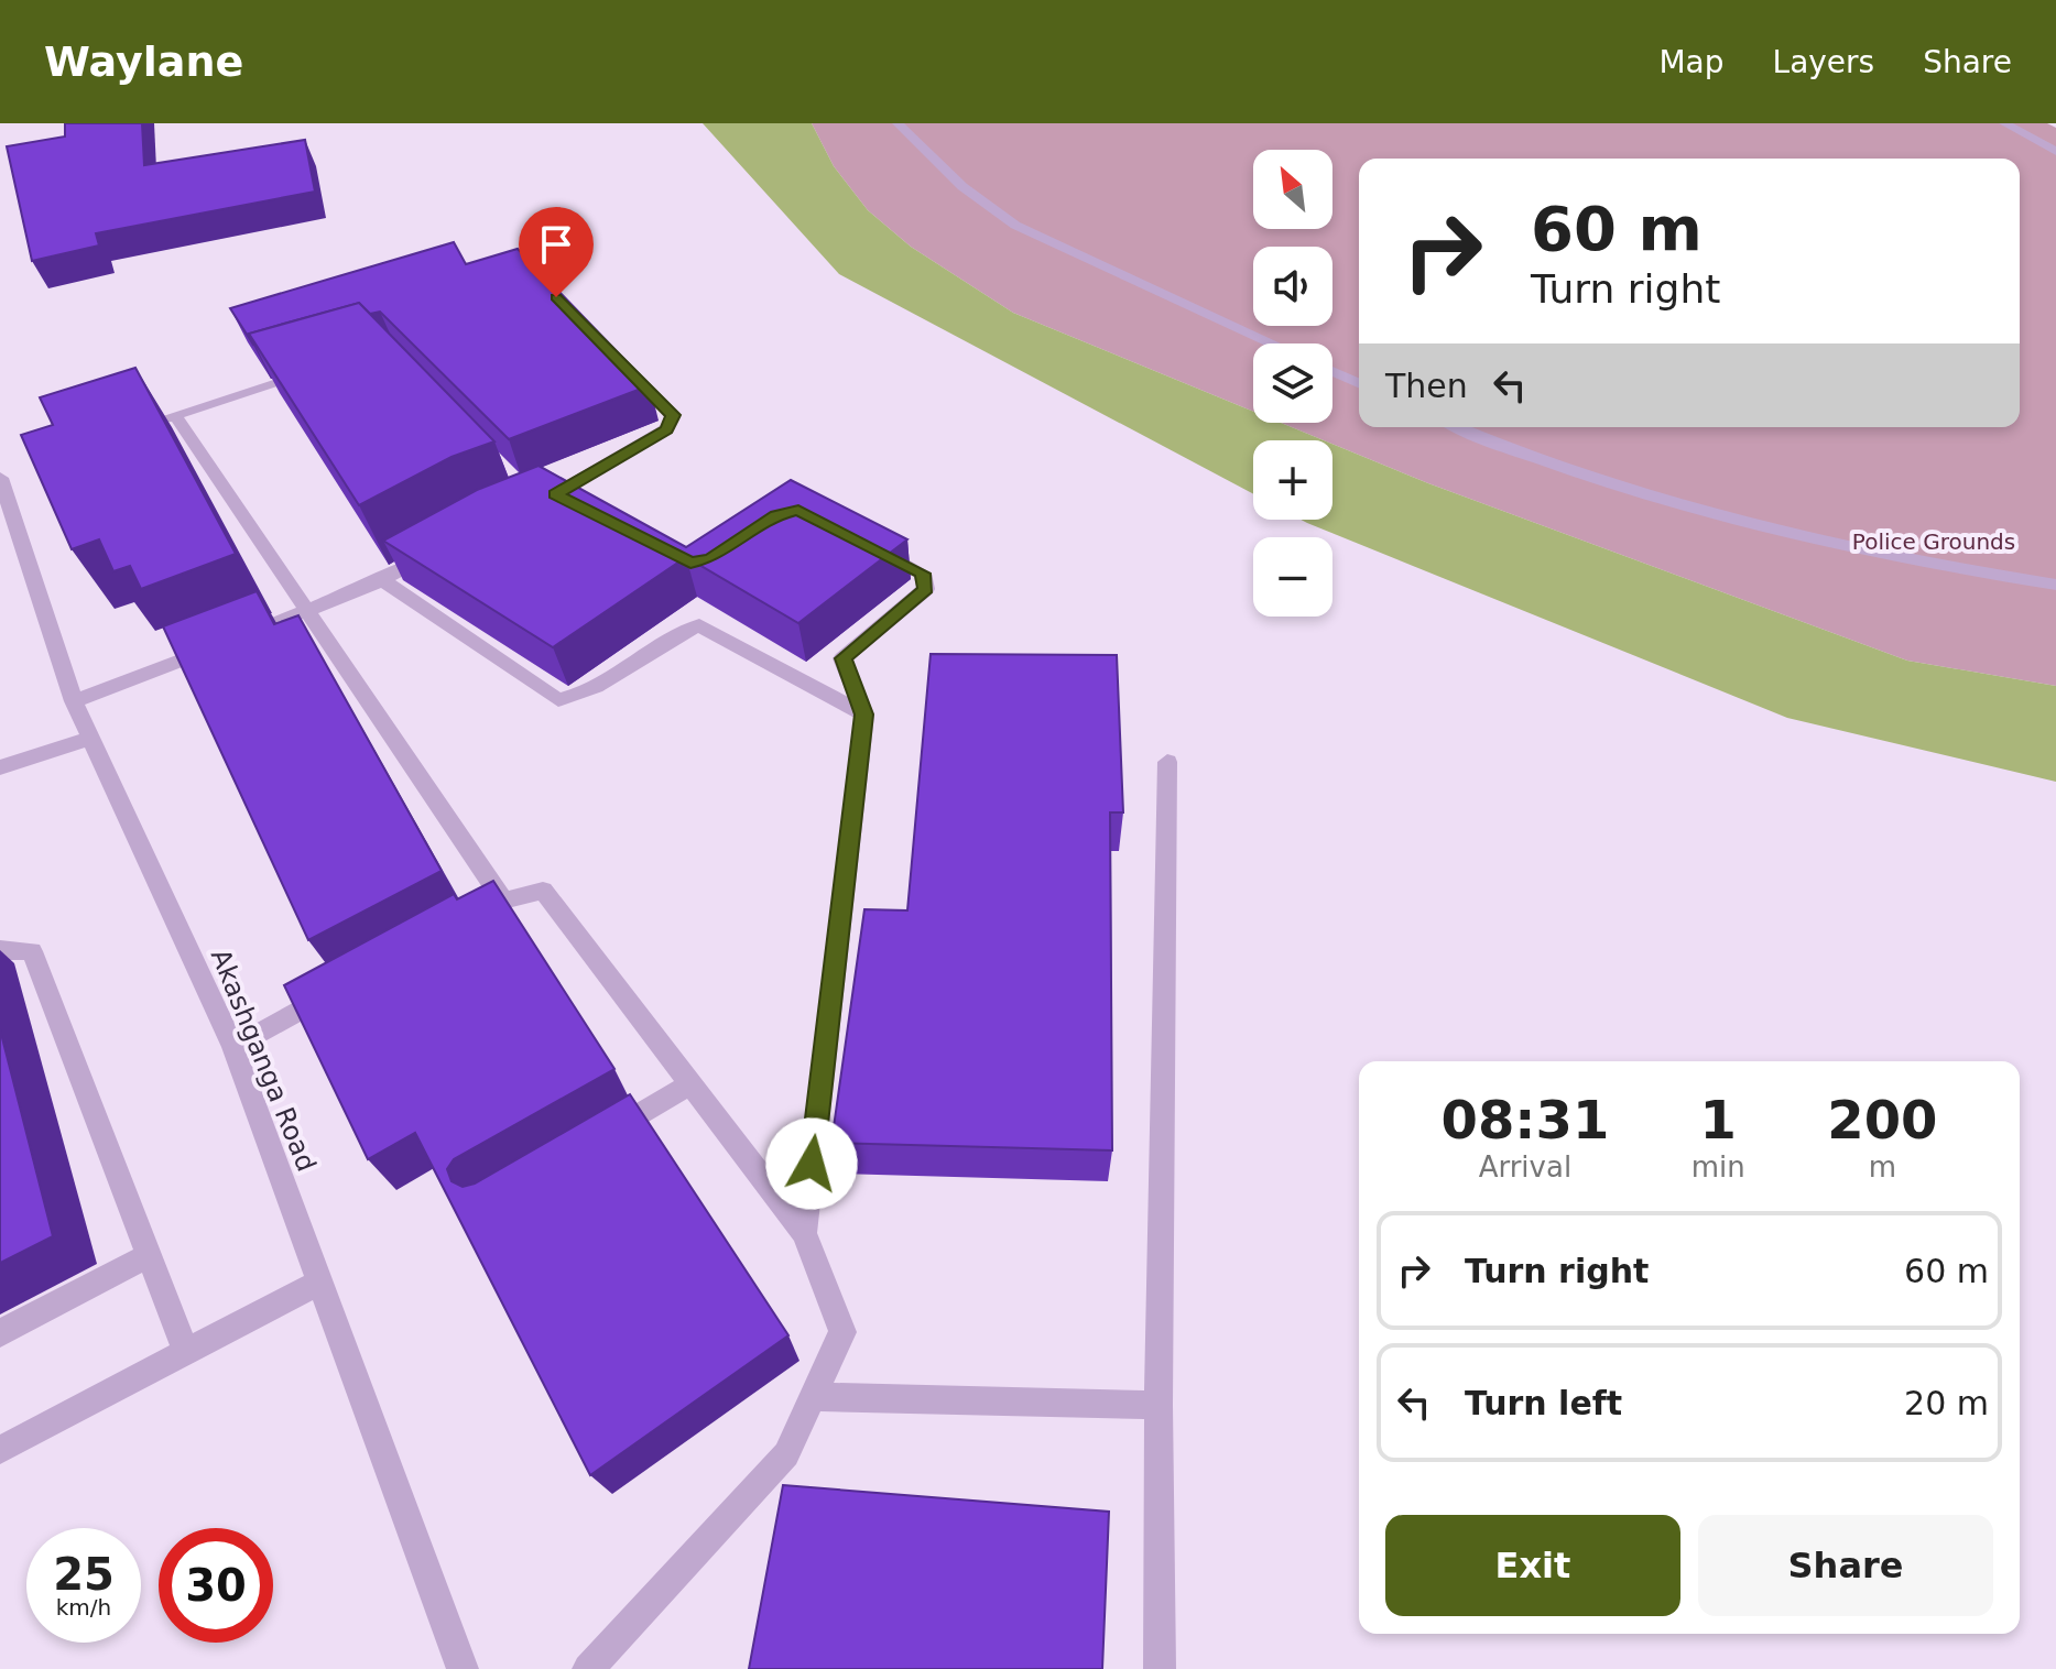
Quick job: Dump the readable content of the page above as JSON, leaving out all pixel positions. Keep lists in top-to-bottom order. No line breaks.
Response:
{"streets":{"street":["Akashganga Road"]},"parks":["Police Grounds"],"north":"top left","page":{"header":"Waylane","nav":["Map","Layers","Share"],"map_buttons":["+","−"],"turn":["60 m","Turn right"],"then":"Then","eta":["08:31","Arrival","1","min","200","m"],"list":[{"name":"Turn right","value":"60 m"},{"name":"Turn left","value":"20 m"}],"buttons":["Exit","Share"],"speed":"25 km/h","limit":"30"}}
